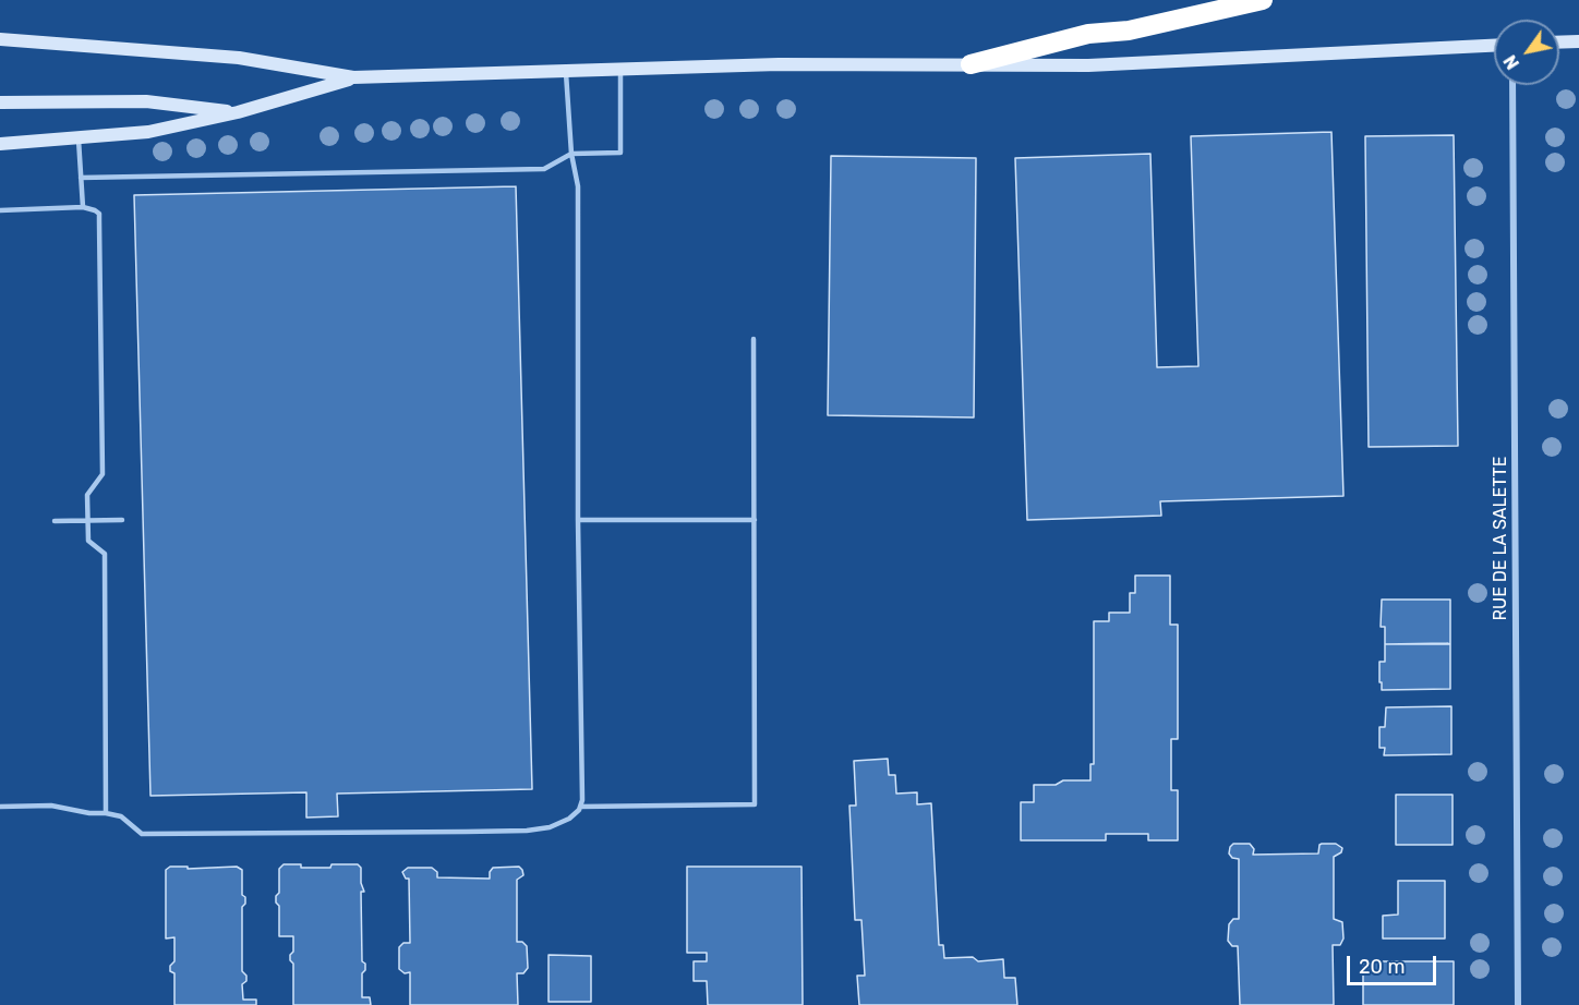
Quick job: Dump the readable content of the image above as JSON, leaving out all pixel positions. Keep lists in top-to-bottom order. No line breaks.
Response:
{"streets":{"street":["RUE DE LA SALETTE"]},"scale_bar":"20 m","north":"bottom left"}
